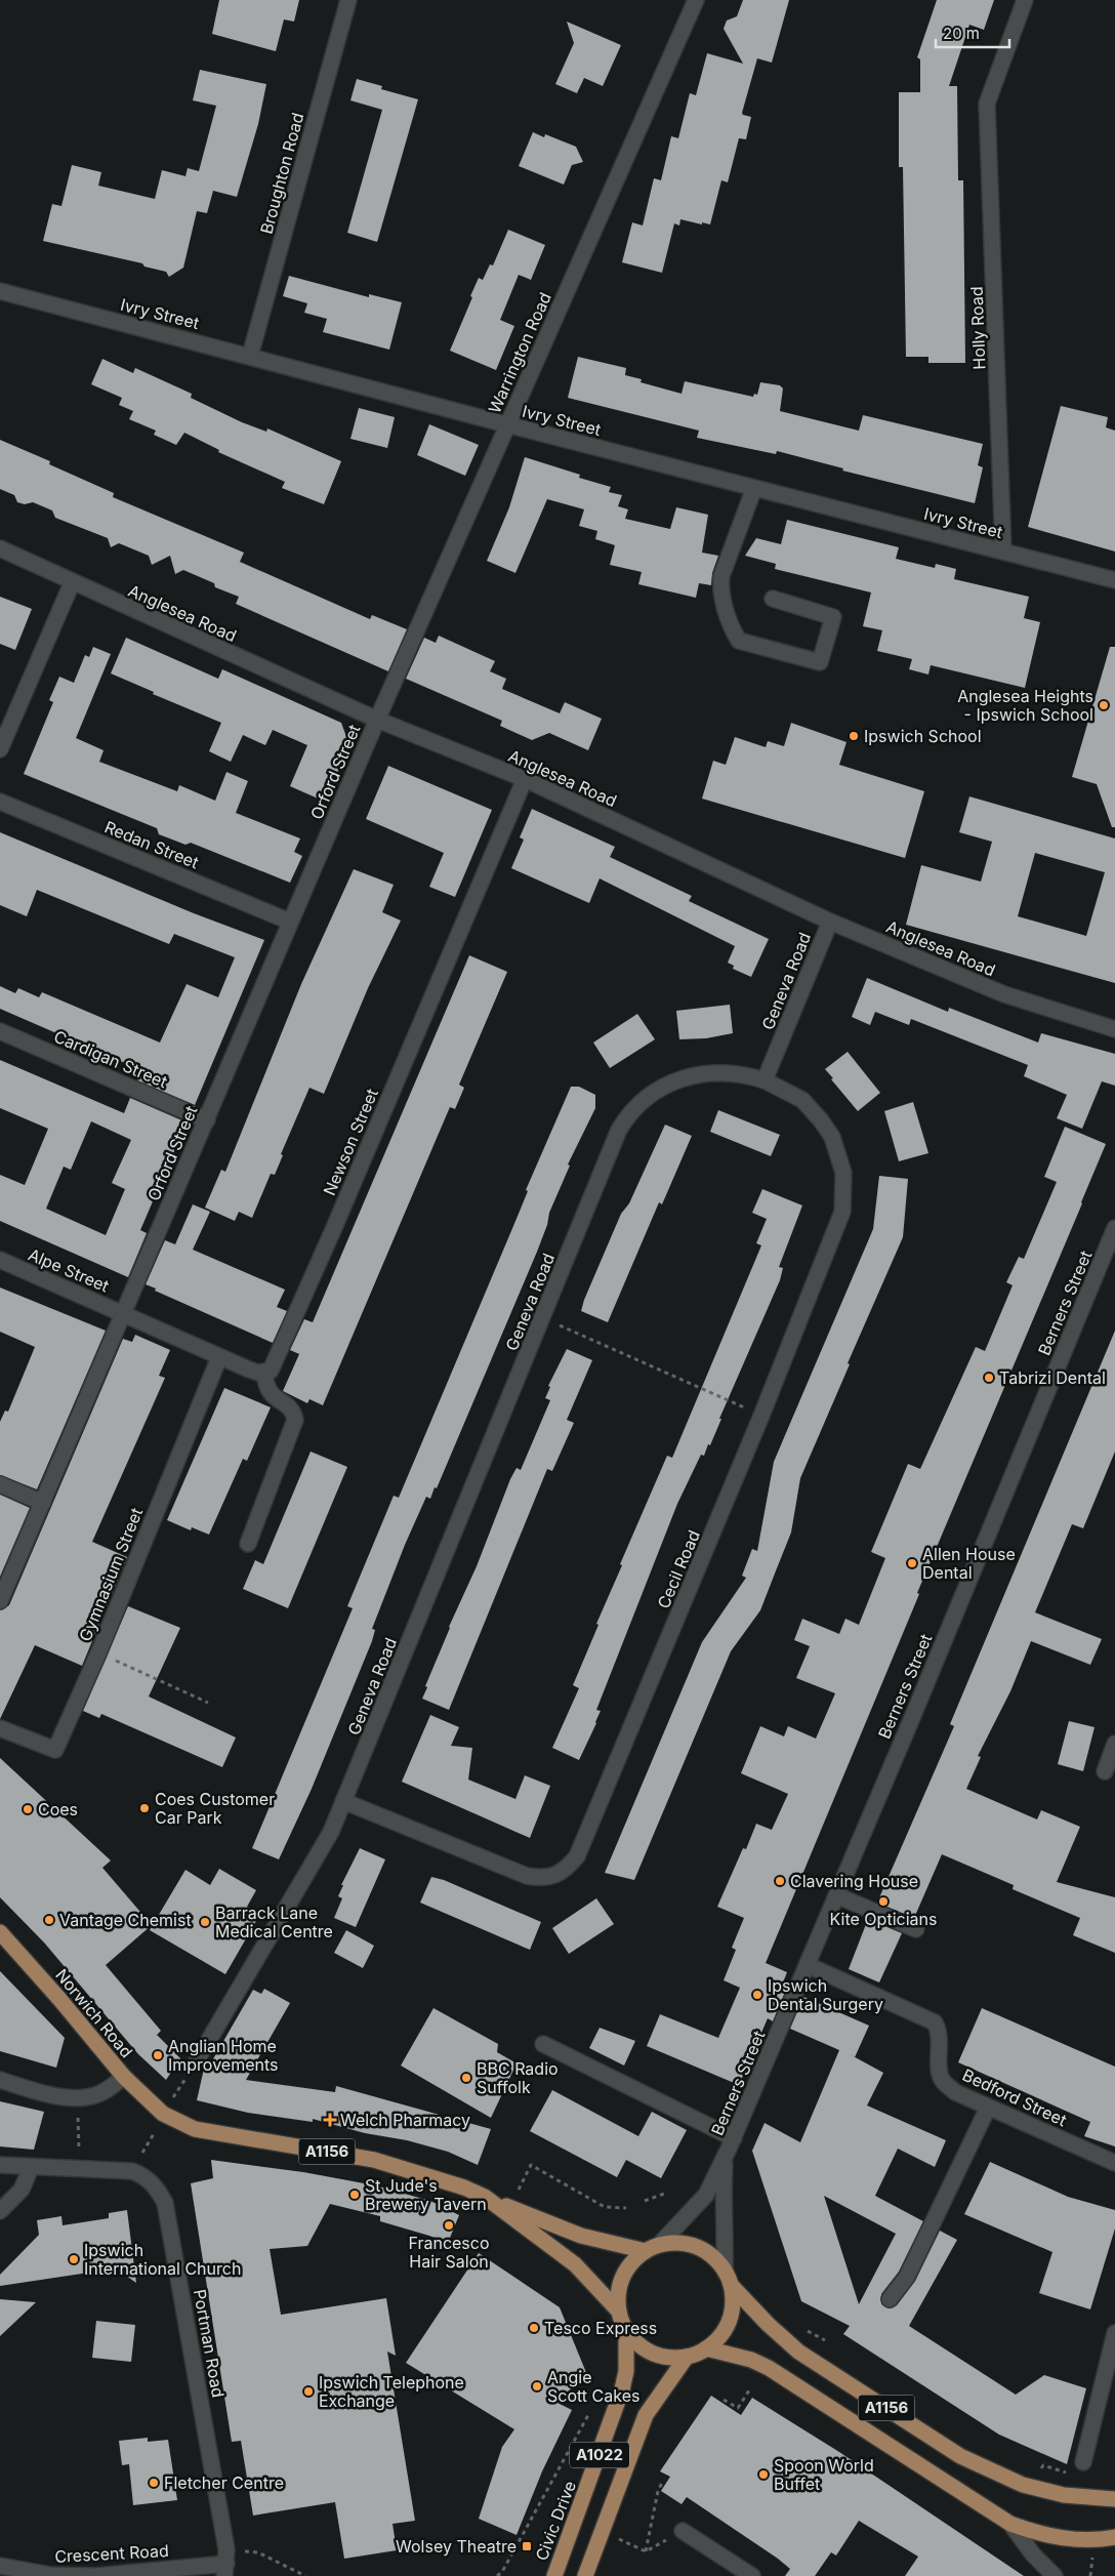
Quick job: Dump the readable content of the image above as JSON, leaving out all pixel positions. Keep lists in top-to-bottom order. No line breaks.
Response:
{"streets":{"main road":["Norwich Road","A1156","A1022","Civic Drive"],"street":["Broughton Road","Ivry Street","Holly Road","Warrington Road","Anglesea Road","Orford Street","Redan Street","Geneva Road","Cardigan Street","Newson Street","Alpe Street","Berners Street","Cecil Road","Gymnasium Street","Bedford Street","Portman Road","Crescent Road"]},"crossings":[["Broughton Road","Ivry Street"],["Ivry Street","Holly Road"],["Ivry Street","Warrington Road"],["Warrington Road","Anglesea Road"],["Warrington Road","Orford Street"],["Anglesea Road","Orford Street"],["Anglesea Road","Geneva Road"],["Anglesea Road","Newson Street"],["Orford Street","Redan Street"],["Orford Street","Cardigan Street"],["Orford Street","Alpe Street"],["Geneva Road","Cecil Road"],["Berners Street","Bedford Street"],["Berners Street","A1156"],["Berners Street","A1022"],["Berners Street","Civic Drive"],["Norwich Road","A1156"],["A1156","A1022"],["A1156","Civic Drive"],["Portman Road","Crescent Road"],["A1022","Civic Drive"]],"places":{"other":["Anglesea Heights - Ipswich School","Ipswich School","Tabrizi Dental","Allen House Dental","Coes Customer Car Park","Coes","Clavering House","Kite Opticians","Vantage Chemist","Barrack Lane Medical Centre","Ipswich Dental Surgery","Anglian Home Improvements","BBC Radio Suffolk","St Jude's Brewery Tavern","Francesco Hair Salon","Ipswich International Church","Tesco Express","Angie Scott Cakes","Ipswich Telephone Exchange","Spoon World Buffet","Fletcher Centre"],"health":["Welch Pharmacy"],"transit":["Wolsey Theatre"]},"scale_bar":"20 m"}
